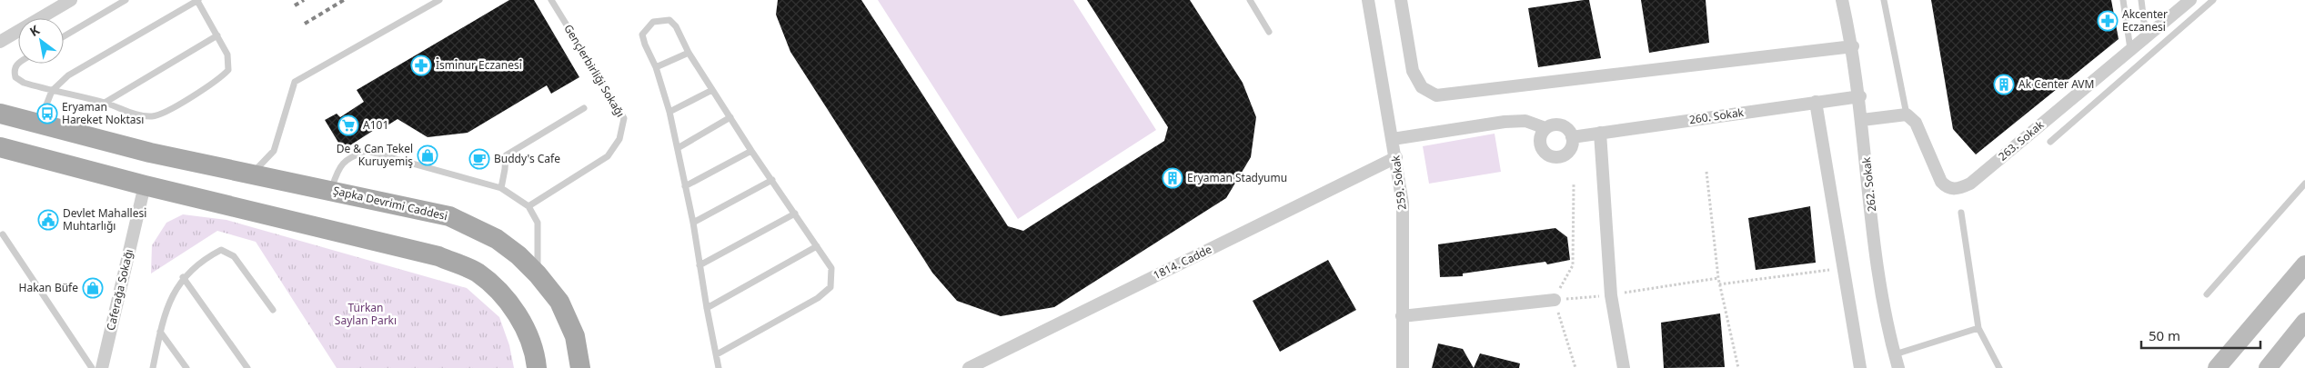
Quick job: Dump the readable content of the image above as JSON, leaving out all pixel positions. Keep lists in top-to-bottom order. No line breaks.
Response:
{"streets":{"main road":["Şapka Devrimi Caddesi"],"street":["260. Sokak","263. Sokak","259. Sokak","262. Sokak","1814. Cadde","Caferağa Sokağı"],"lane":["Gençlerbirliği Sokağı"]},"crossings":[["260. Sokak","262. Sokak"],["259. Sokak","1814. Cadde"]],"parks":["Türkan Saylan Parkı"],"places":{"pharmacy":["Akcenter Eczanesi","İsminur Eczanesi"],"building":["Ak Center AVM","Eryaman Stadyumu"],"bus stop":["Eryaman Hareket Noktası"],"supermarket":["A101"],"shop":["De & Can Tekel Kuruyemiş","Hakan Büfe"],"cafe":["Buddy's Cafe"],"public building":["Devlet Mahallesi Muhtarlığı"]},"scale_bar":"50 m","north":"top left"}
